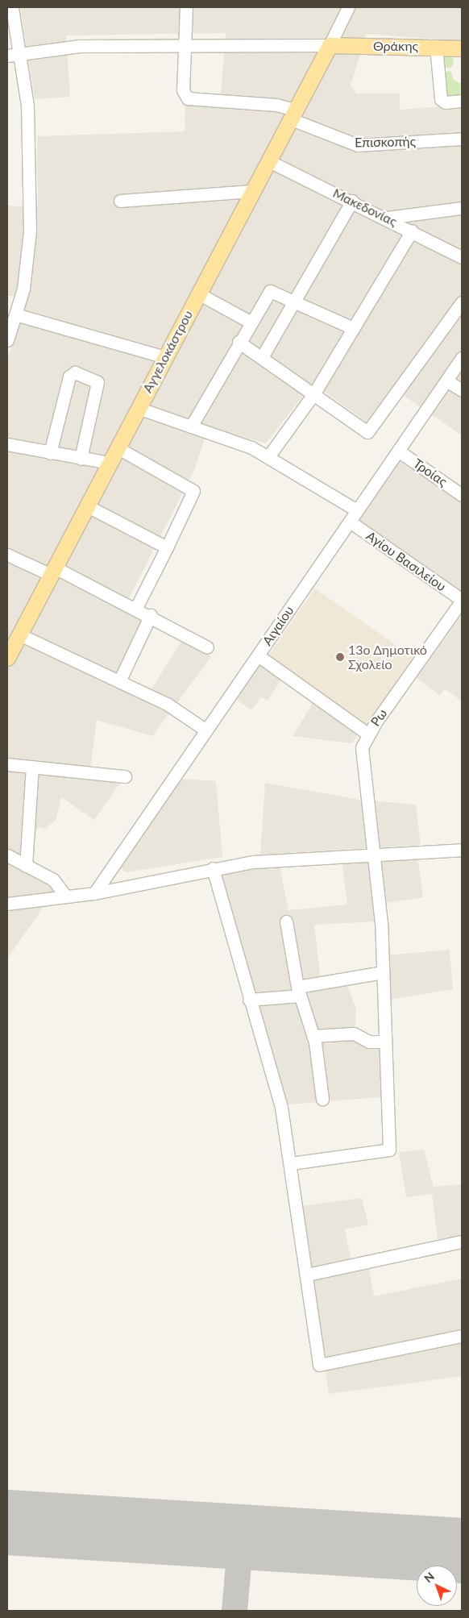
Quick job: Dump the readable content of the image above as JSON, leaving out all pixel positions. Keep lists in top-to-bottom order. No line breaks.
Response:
{"streets":{"main road":["Θράκης","Αγγελοκάστρου"],"street":["Επισκοπής","Μακεδονίας","Τροίας","Αγίου Βασιλείου","Αιγαίου","Ρω"]},"crossings":[["Θράκης","Αγγελοκάστρου"],["Επισκοπής","Αγγελοκάστρου"],["Μακεδονίας","Αγγελοκάστρου"],["Τροίας","Αιγαίου"],["Αγίου Βασιλείου","Αιγαίου"],["Αγίου Βασιλείου","Ρω"]],"places":["13ο Δημοτικό Σχολείο"],"north":"top left"}
